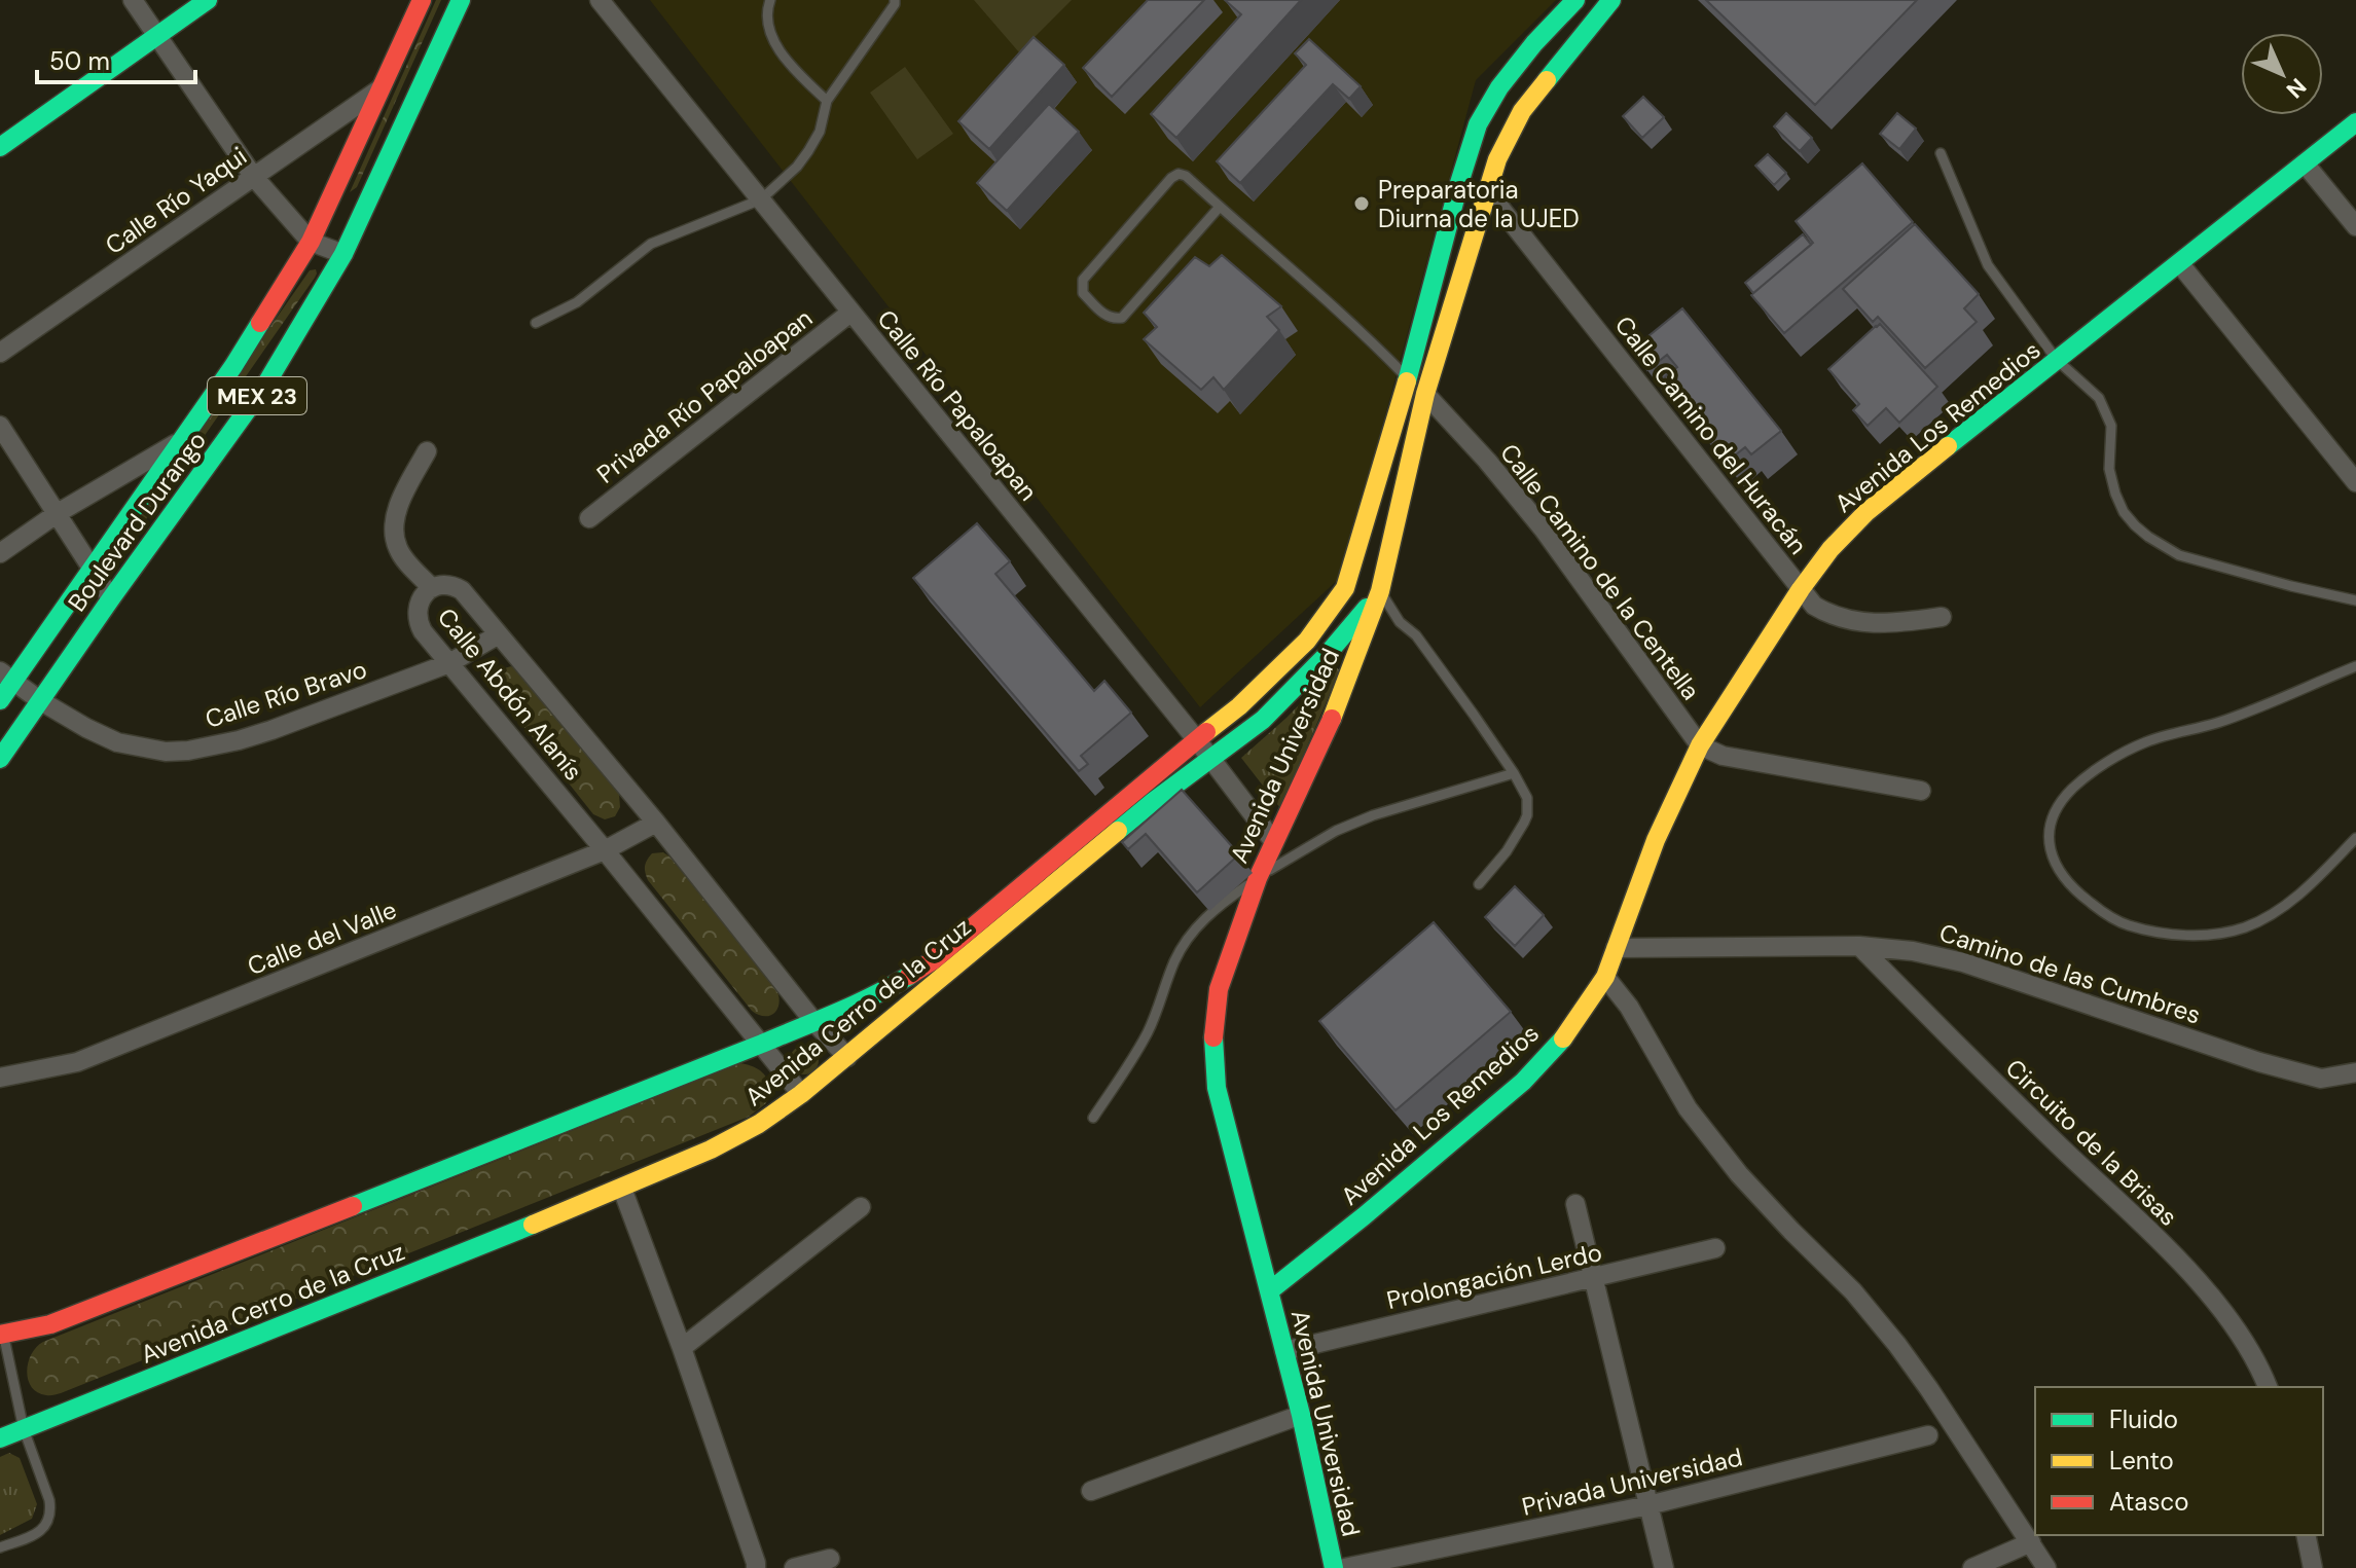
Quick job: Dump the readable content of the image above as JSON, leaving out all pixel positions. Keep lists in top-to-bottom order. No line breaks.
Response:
{"streets":{"street":["Calle Río Yaqui","MEX 23","Privada Río Papaloapan","Calle Río Papaloapan","Avenida Los Remedios","Calle Camino del Huracán","Boulevard Durango","Calle Camino de la Centella","Calle Río Bravo","Calle Abdón Alanís","Avenida Universidad","Calle del Valle","Camino de las Cumbres","Avenida Cerro de la Cruz","Circuito de la Brisas","Prolongación Lerdo","Privada Universidad"]},"crossings":[["Calle Río Yaqui","Boulevard Durango"],["Privada Río Papaloapan","Calle Río Papaloapan"],["Calle Río Papaloapan","Avenida Universidad"],["Calle Río Papaloapan","Avenida Cerro de la Cruz"],["Avenida Los Remedios","Calle Camino del Huracán"],["Avenida Los Remedios","Calle Camino de la Centella"],["Avenida Los Remedios","Avenida Universidad"],["Avenida Los Remedios","Camino de las Cumbres"],["Calle Camino del Huracán","Avenida Universidad"],["Boulevard Durango","Calle Río Bravo"],["Calle Camino de la Centella","Avenida Universidad"],["Calle Río Bravo","Calle Abdón Alanís"],["Calle Abdón Alanís","Calle del Valle"],["Calle Abdón Alanís","Avenida Cerro de la Cruz"],["Avenida Universidad","Avenida Cerro de la Cruz"],["Avenida Universidad","Prolongación Lerdo"],["Camino de las Cumbres","Circuito de la Brisas"]],"places":["Preparatoria Diurna de la UJED"],"legend":["Fluido","Lento","Atasco"],"scale_bar":"50 m","north":"bottom right"}
